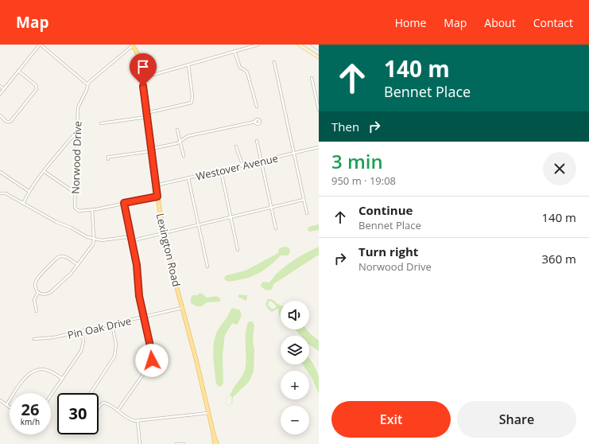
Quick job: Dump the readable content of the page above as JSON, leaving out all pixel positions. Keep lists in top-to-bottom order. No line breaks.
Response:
{"streets":{"main road":["Lexington Road"],"street":["Norwood Drive","Westover Avenue","Pin Oak Drive"]},"crossings":[["Norwood Drive","Lexington Road"],["Westover Avenue","Lexington Road"],["Lexington Road","Pin Oak Drive"]],"page":{"header":"Map","nav":["Home","Map","About","Contact"],"turn":["140 m","Bennet Place"],"then":"Then","heading":["3 min","950 m · 19:08"],"list":[{"name":"Continue","note":"Bennet Place","value":"140 m"},{"name":"Turn right","note":"Norwood Drive","value":"360 m"}],"map_buttons":["+","−"],"speed":"26 km/h","limit":"30","buttons":["Exit","Share"]}}
